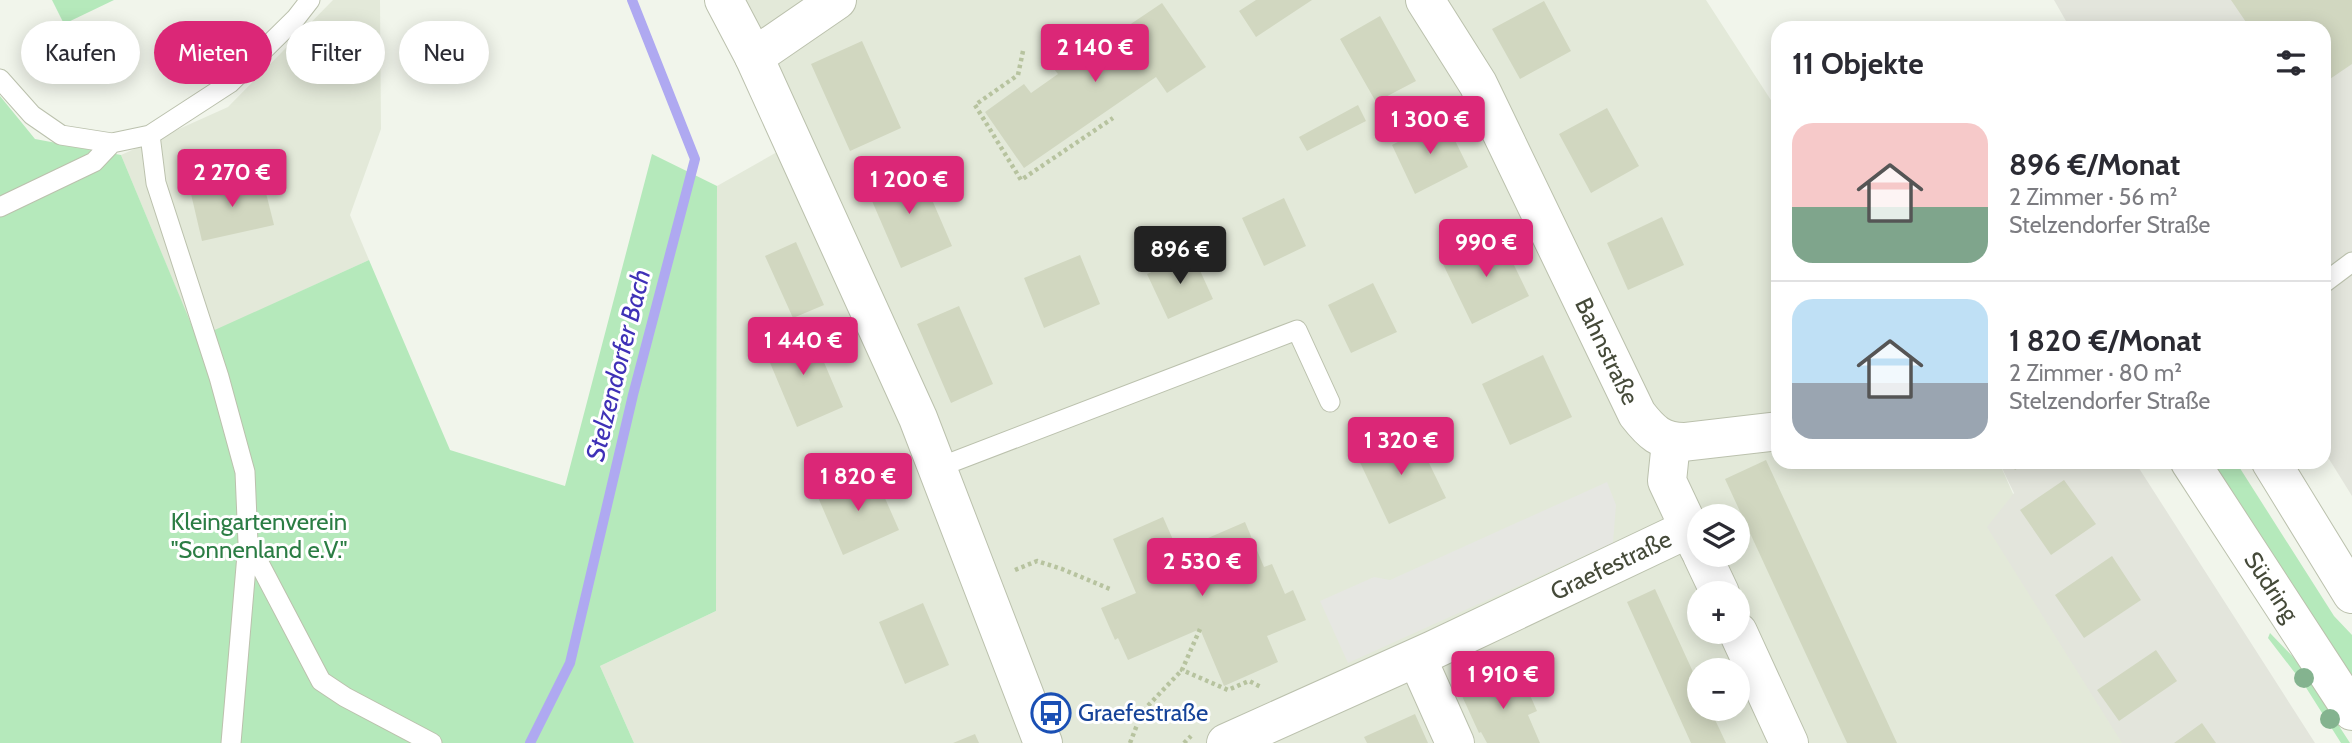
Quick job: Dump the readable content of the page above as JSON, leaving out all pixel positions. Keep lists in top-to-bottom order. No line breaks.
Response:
{"streets":{"street":["Bahnstraße","Graefestraße","Südring"]},"water":["Stelzendorfer Bach"],"parks":["Kleingartenverein \"Sonnenland e.V.\""],"places":{"bus stop":["Graefestraße"]},"page":{"chip":["Kaufen","Mieten","Filter","Neu"],"heading":"11 Objekte","price":["2 140 €","1 300 €","2 270 €","1 200 €","990 €","896 €","1 440 €","1 320 €","1 820 €","2 530 €","1 910 €"],"list":[{"name":"896 €/Monat","note":"2 Zimmer · 56 m² · Stelzendorfer Straße"},{"name":"1 820 €/Monat","note":"2 Zimmer · 80 m² · Stelzendorfer Straße"}],"map_buttons":["+","−"]}}
